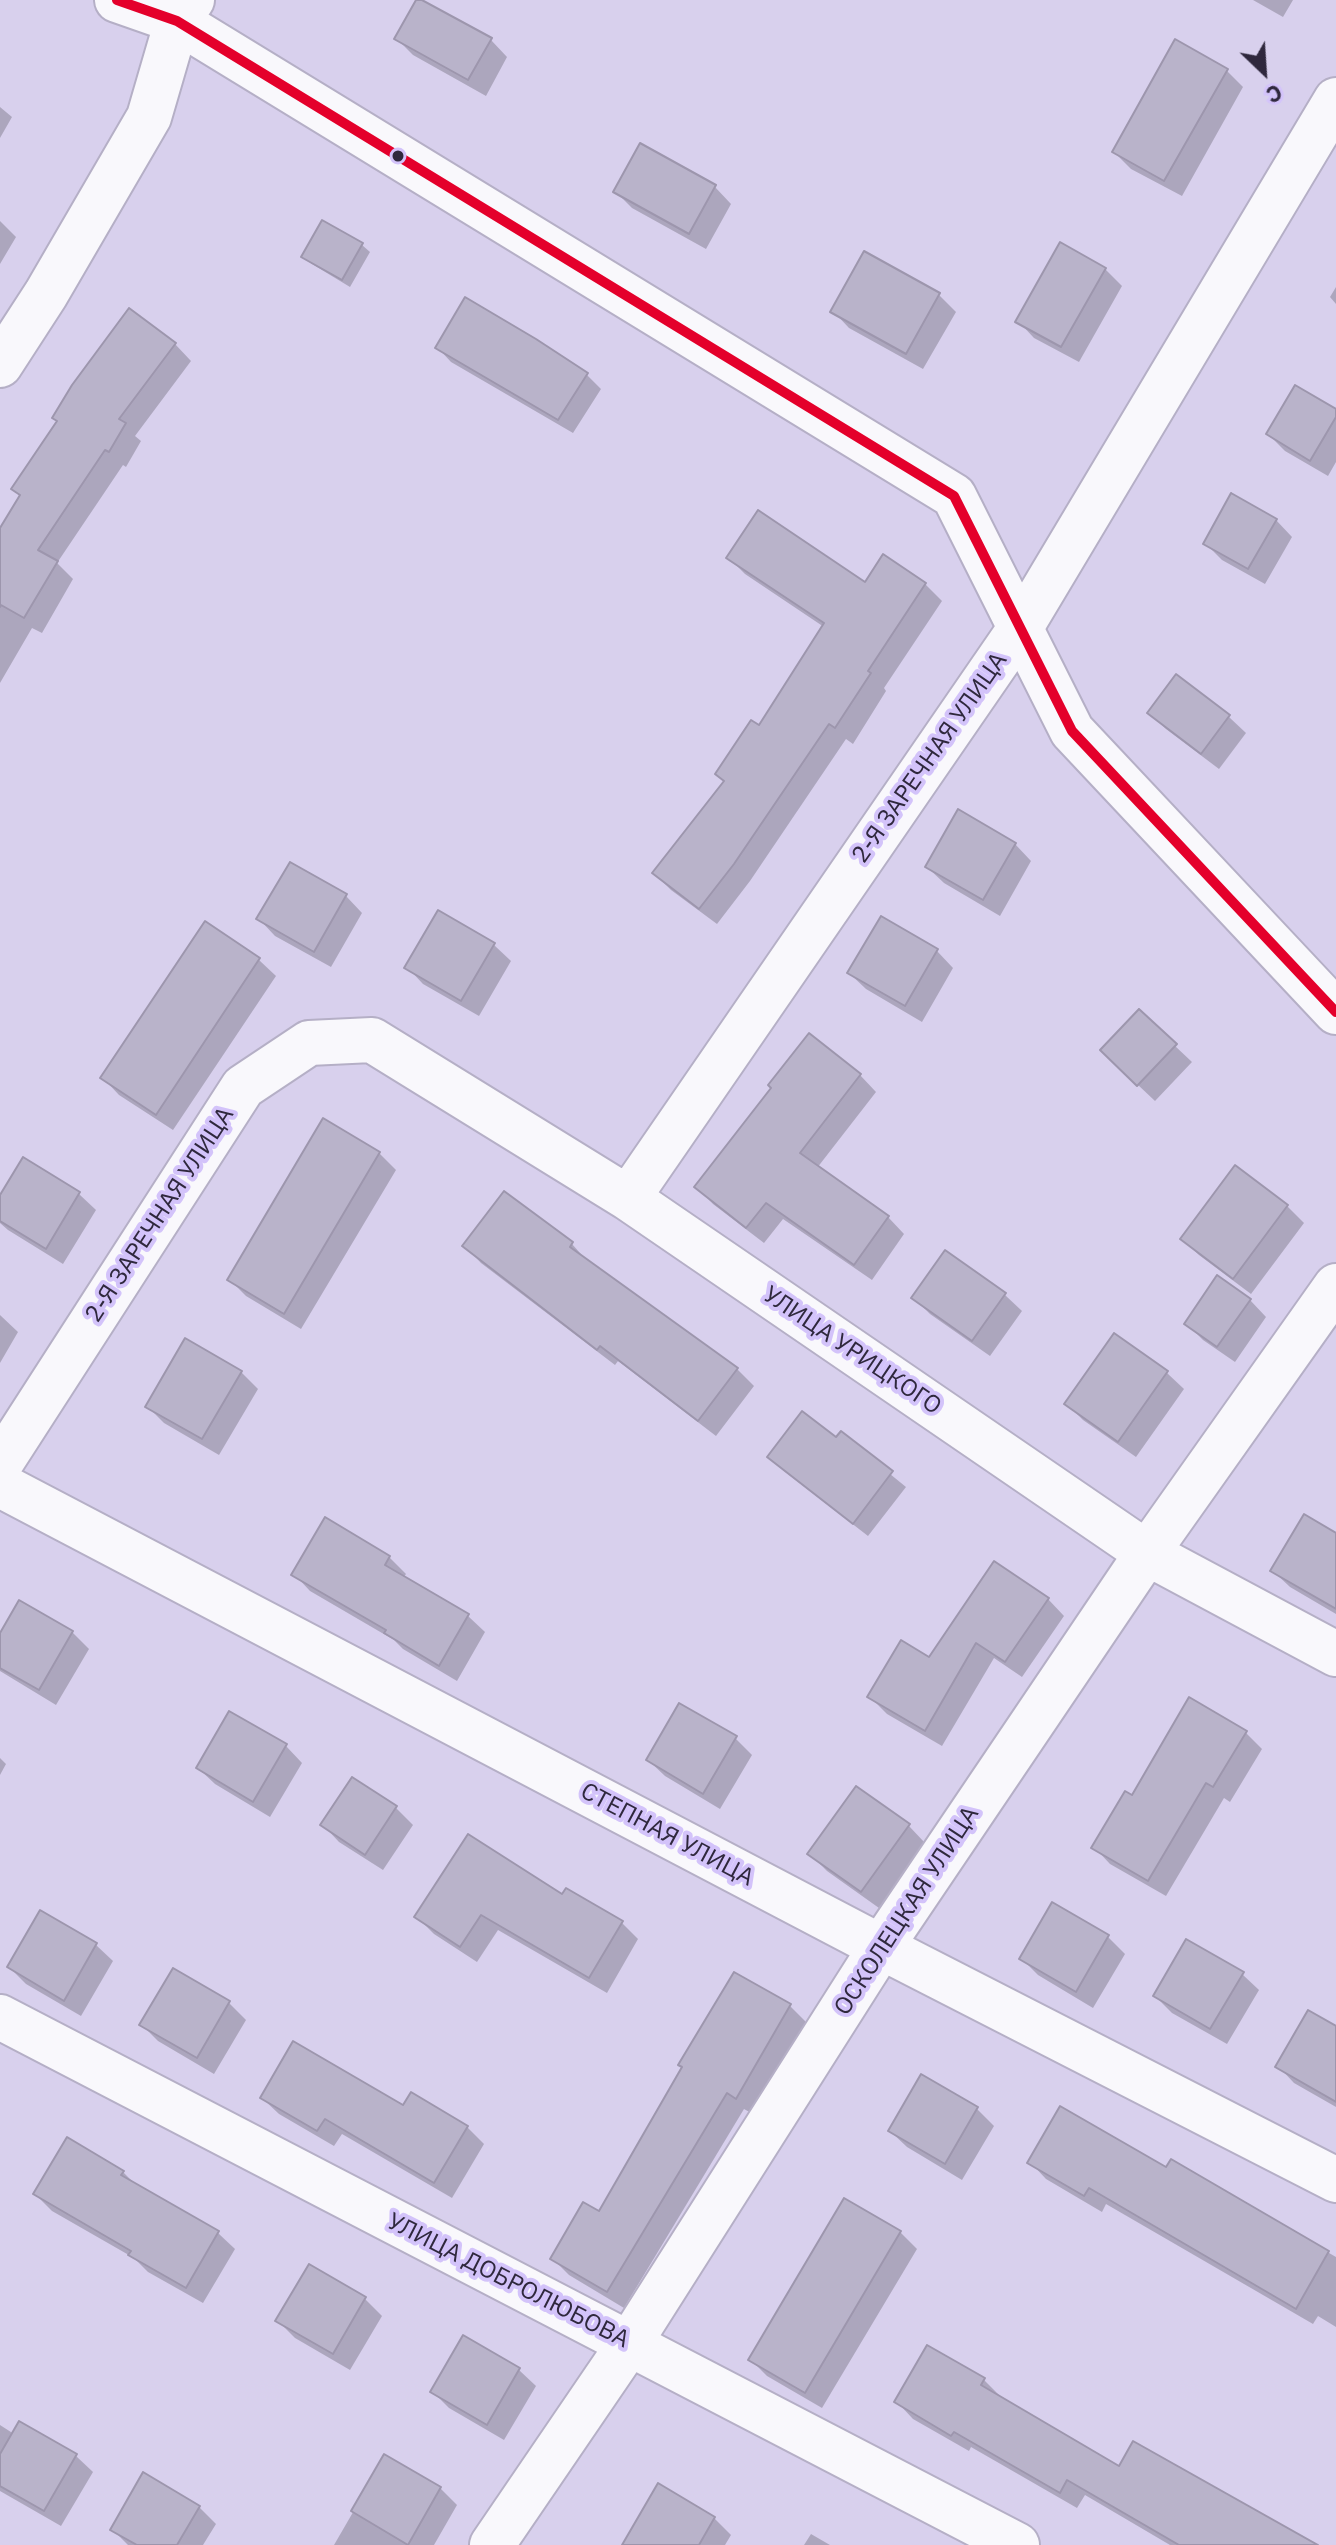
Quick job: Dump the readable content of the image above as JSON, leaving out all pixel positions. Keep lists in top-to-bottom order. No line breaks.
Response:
{"streets":{"street":["2-Я ЗАРЕЧНАЯ УЛИЦА","УЛИЦА УРИЦКОГО","СТЕПНАЯ УЛИЦА","ОСКОЛЕЦКАЯ УЛИЦА","УЛИЦА ДОБРОЛЮБОВА"]},"crossings":[["2-Я ЗАРЕЧНАЯ УЛИЦА","УЛИЦА УРИЦКОГО"],["УЛИЦА УРИЦКОГО","ОСКОЛЕЦКАЯ УЛИЦА"],["СТЕПНАЯ УЛИЦА","ОСКОЛЕЦКАЯ УЛИЦА"],["ОСКОЛЕЦКАЯ УЛИЦА","УЛИЦА ДОБРОЛЮБОВА"]],"north":"bottom right"}
